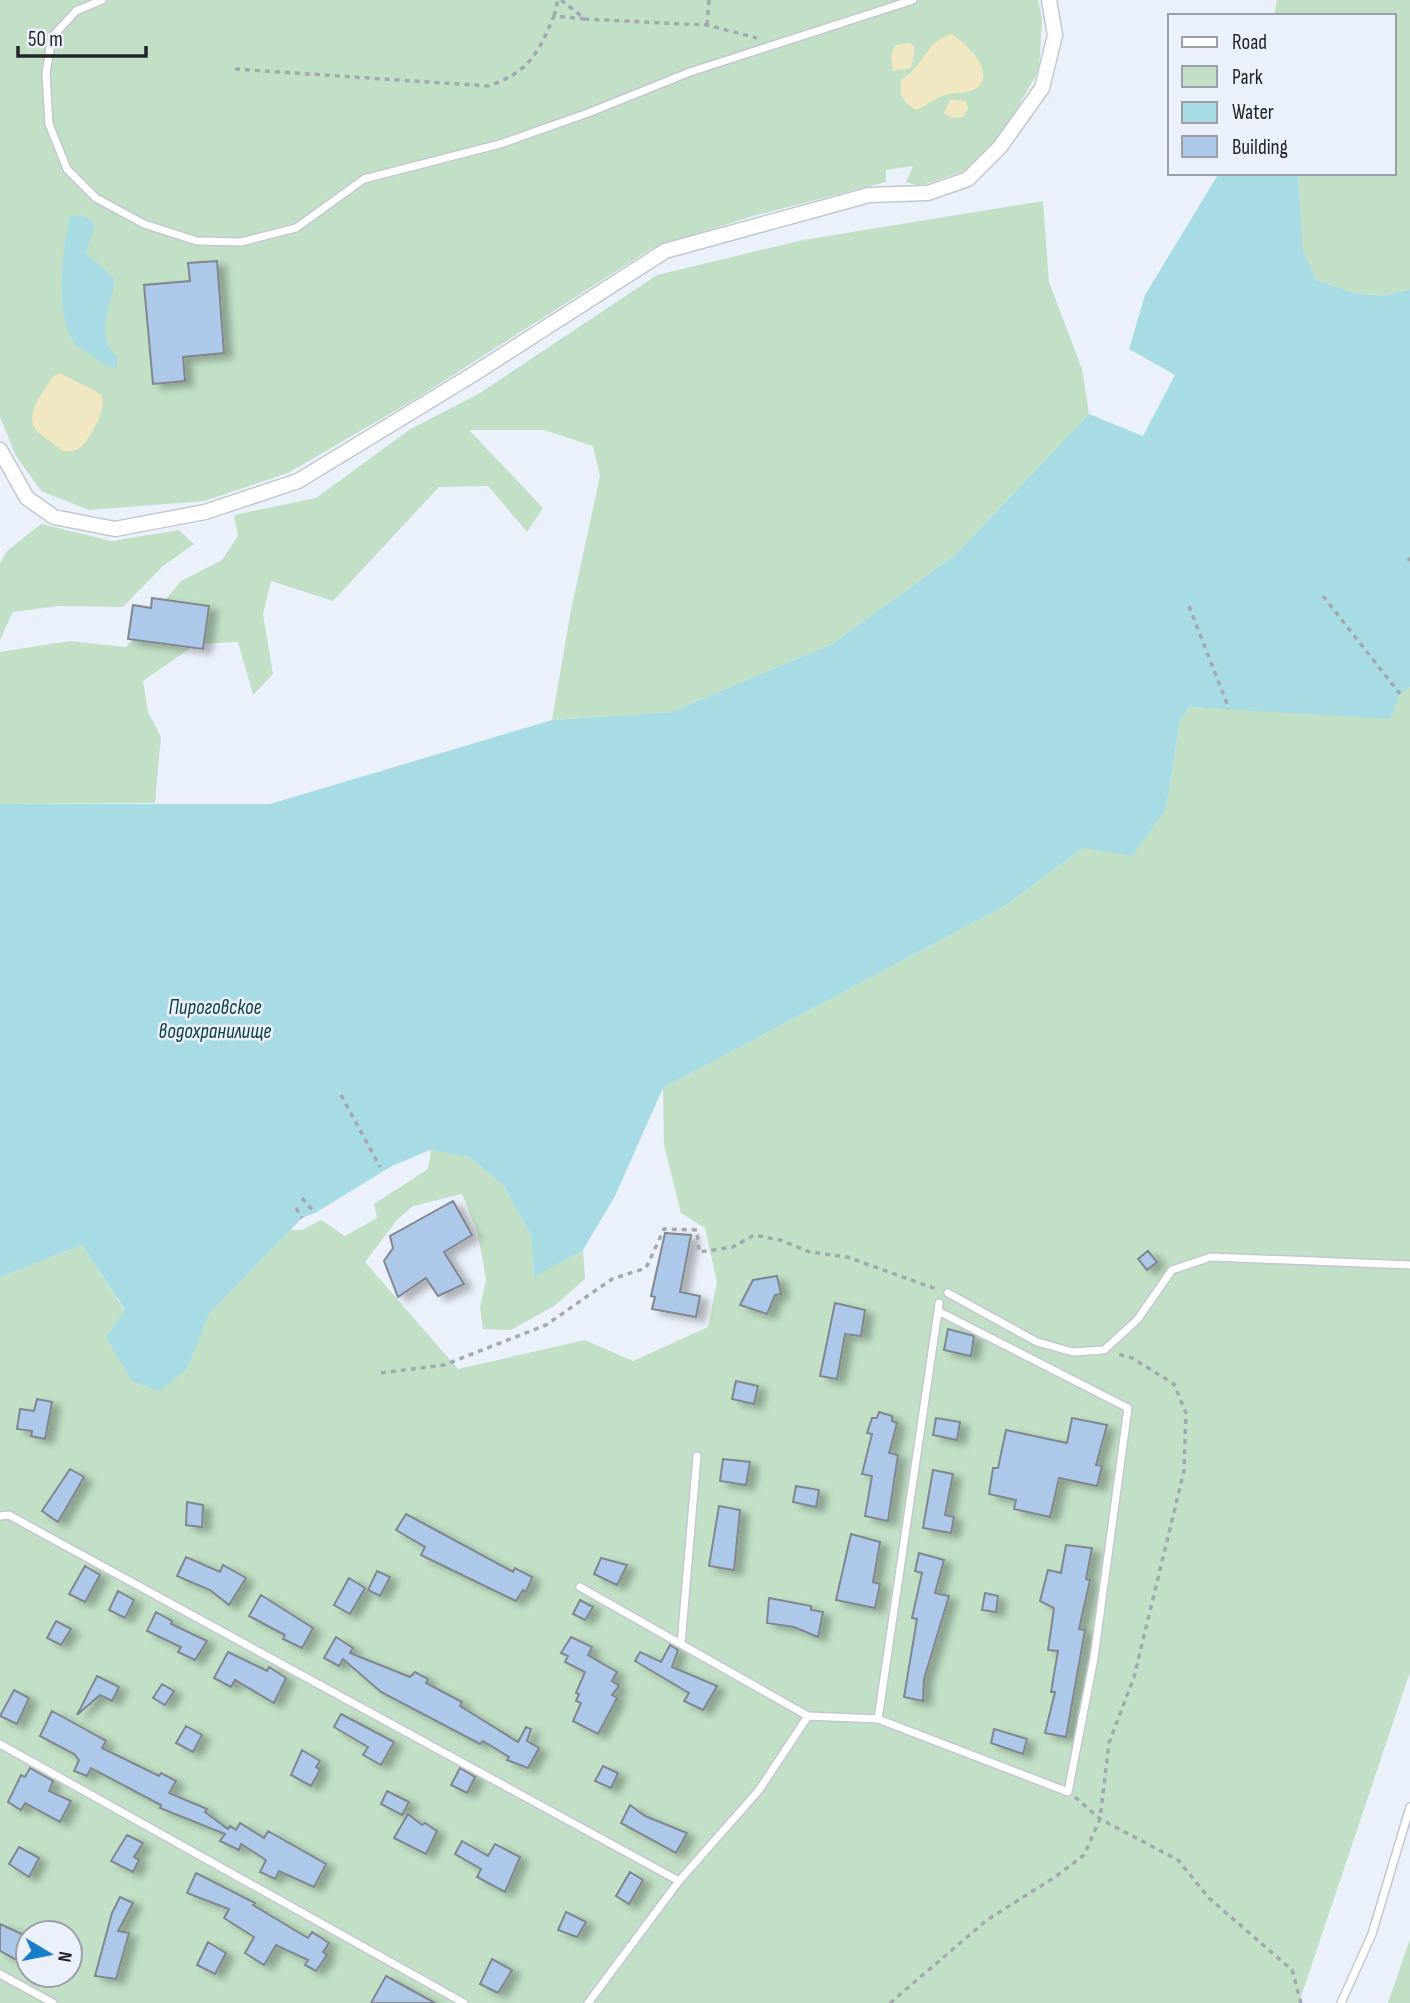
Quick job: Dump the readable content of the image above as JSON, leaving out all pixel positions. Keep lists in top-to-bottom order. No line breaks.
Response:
{"water":["Пироговское водохранилище"],"legend":["Road","Park","Water","Building"],"scale_bar":"50 m","north":"right"}
